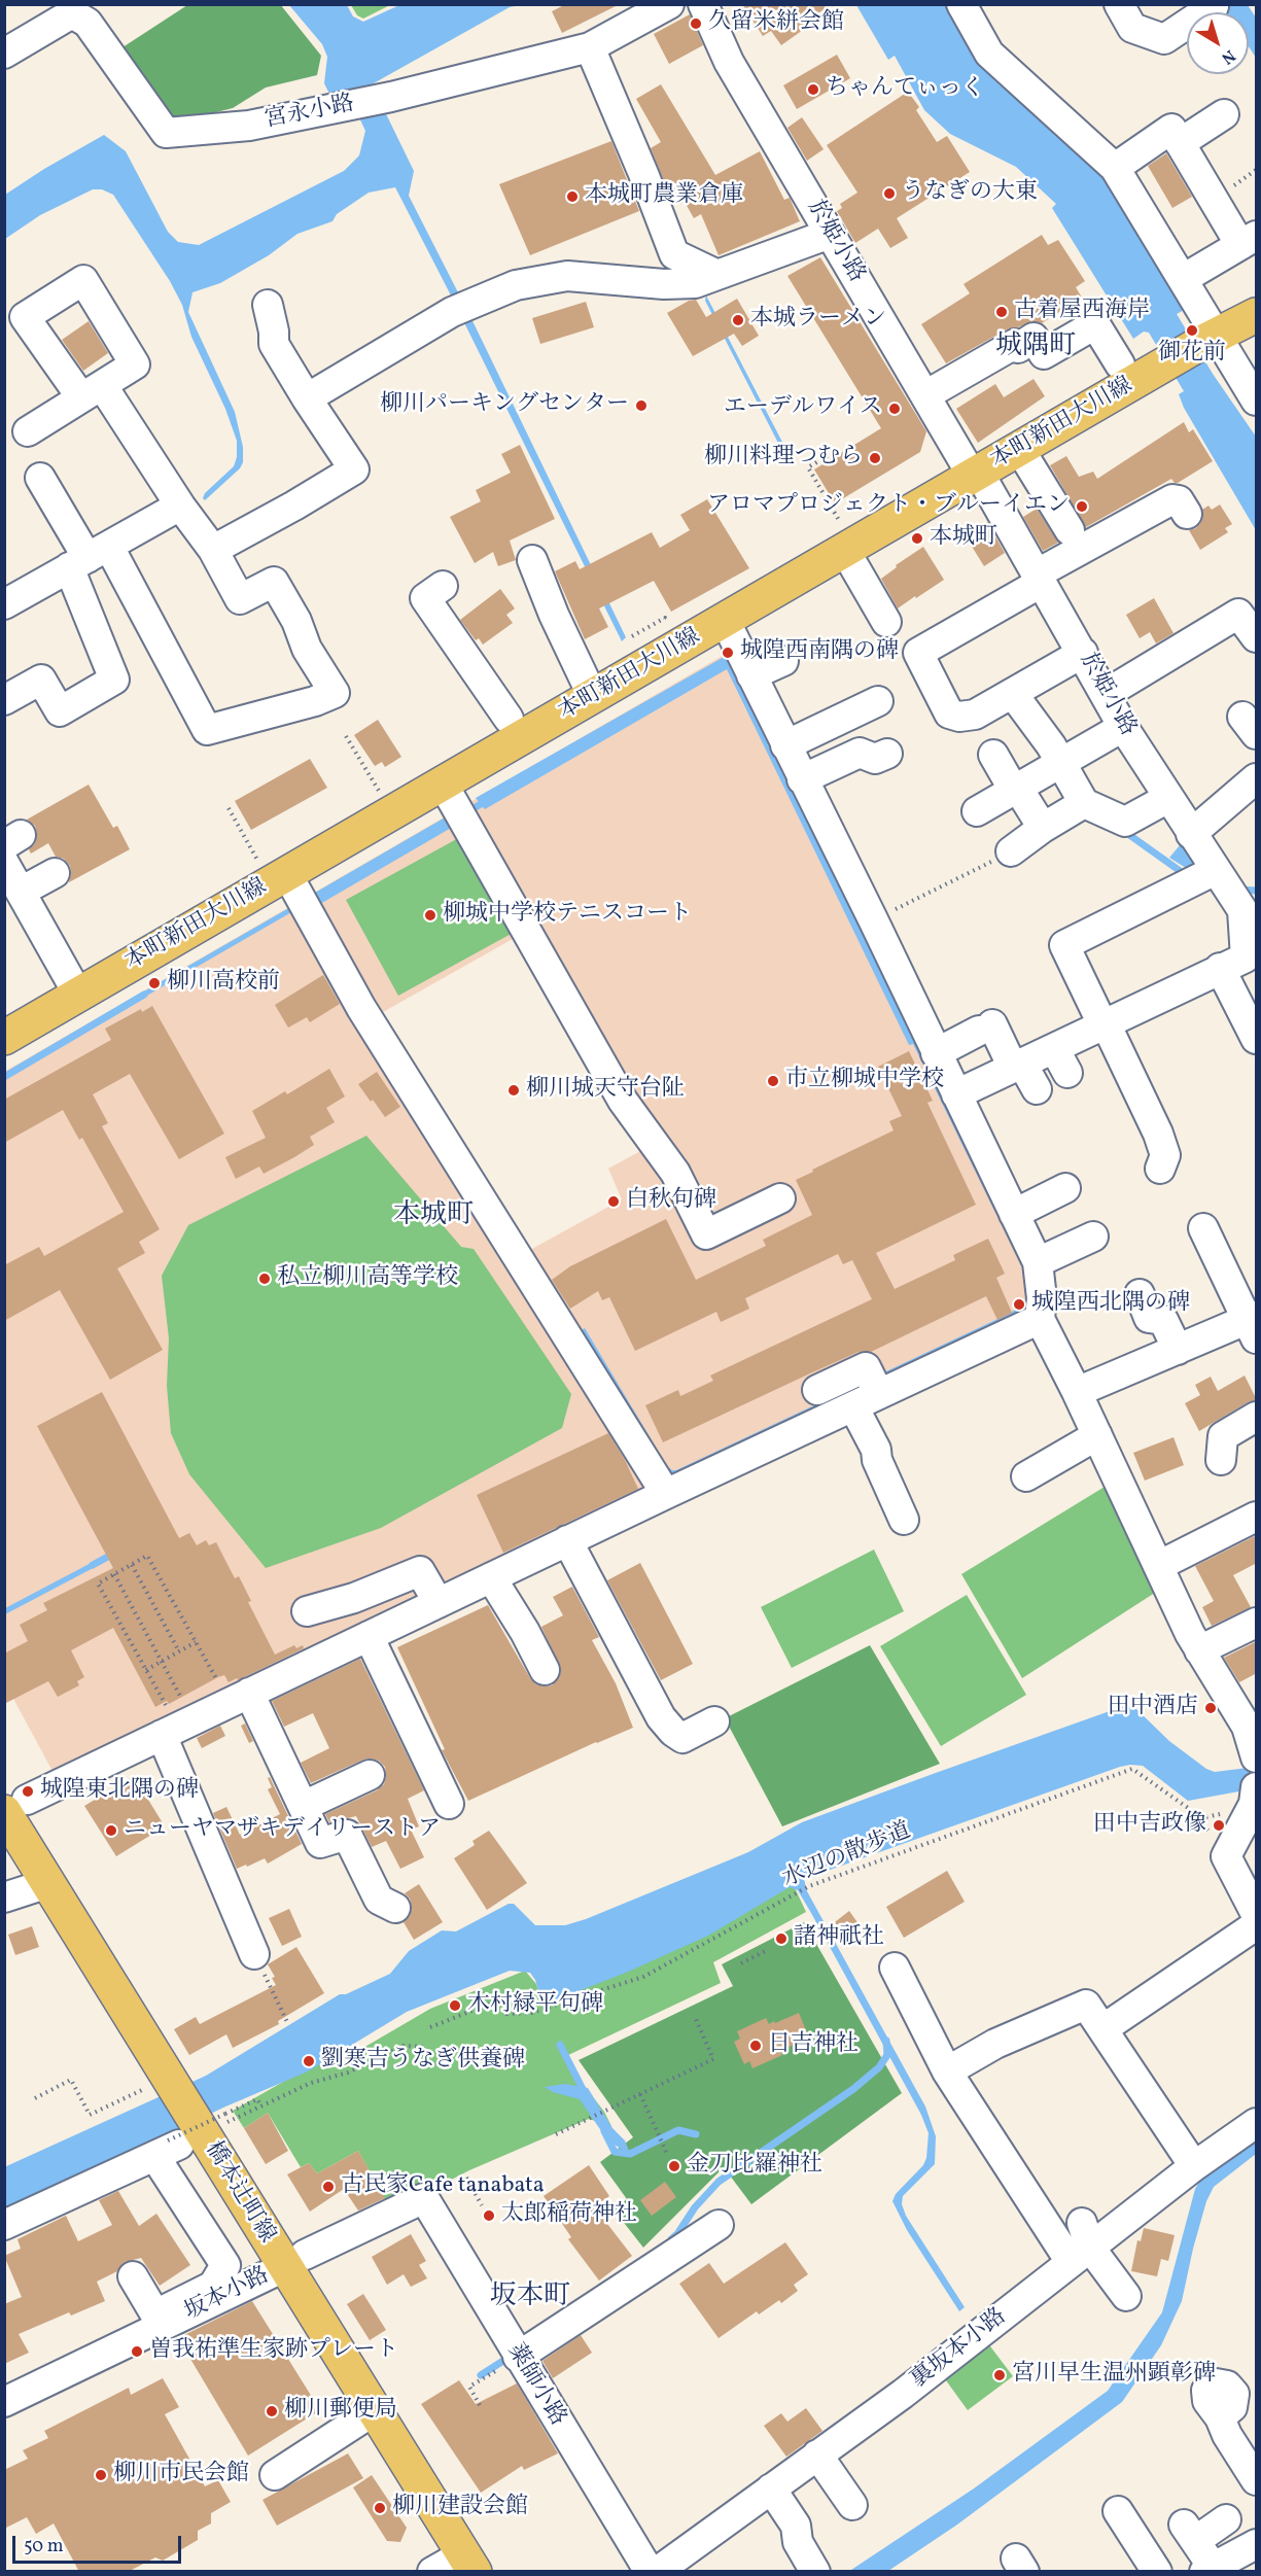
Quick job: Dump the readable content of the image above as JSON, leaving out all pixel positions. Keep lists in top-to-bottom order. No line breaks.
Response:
{"streets":{"main road":["本町新田大川線","橋本辻町線"],"street":["宮永小路","於姫小路","坂本小路","裏坂本小路","薬師小路"],"path":["水辺の散歩道"]},"crossings":[["於姫小路","本町新田大川線"],["橋本辻町線","坂本小路"],["坂本小路","薬師小路"]],"districts":["城隅町","本城町","坂本町"],"places":["久留米絣会館","ちゃんてぃっく","うなぎの大東","本城町農業倉庫","古着屋西海岸","本城ラーメン","御花前","柳川パーキングセンター","エーデルワイス","柳川料理つむら","アロマプロジェクト・ブルーイエン","本城町","城隍西南隅の碑","柳城中学校テニスコート","柳川高校前","市立柳城中学校","柳川城天守台阯","白秋句碑","私立柳川高等学校","城隍西北隅の碑","田中酒店","城隍東北隅の碑","田中吉政像","ニューヤマザキデイリーストア","諸神祇社","木村緑平句碑","日吉神社","劉寒吉うなぎ供養碑","金刀比羅神社","古民家Cafe tanabata","太郎稲荷神社","曽我祐準生家跡プレート","宮川早生温州顕彰碑","柳川郵便局","柳川市民会館","柳川建設会館"],"scale_bar":"50 m","north":"bottom right"}
